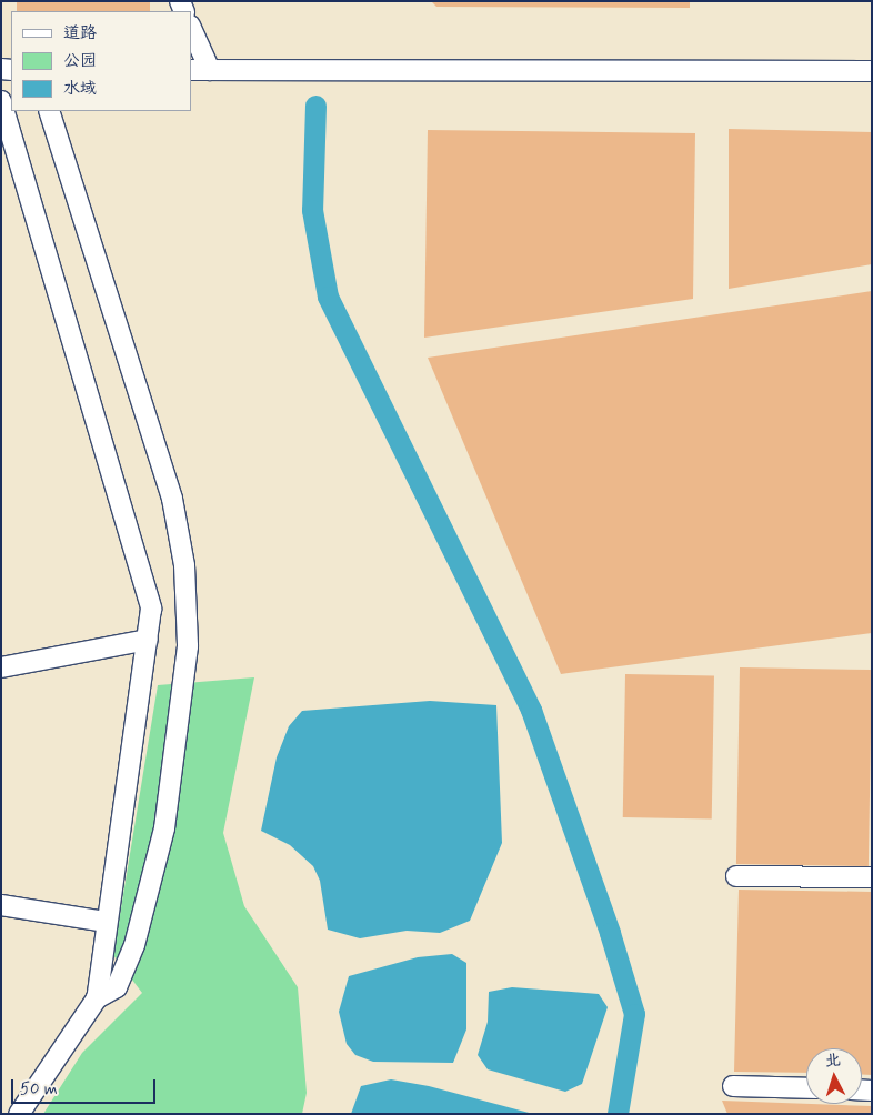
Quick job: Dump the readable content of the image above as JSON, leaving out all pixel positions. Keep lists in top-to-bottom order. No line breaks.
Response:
{"legend":["道路","公园","水域"],"scale_bar":"50 m","north":"top"}
